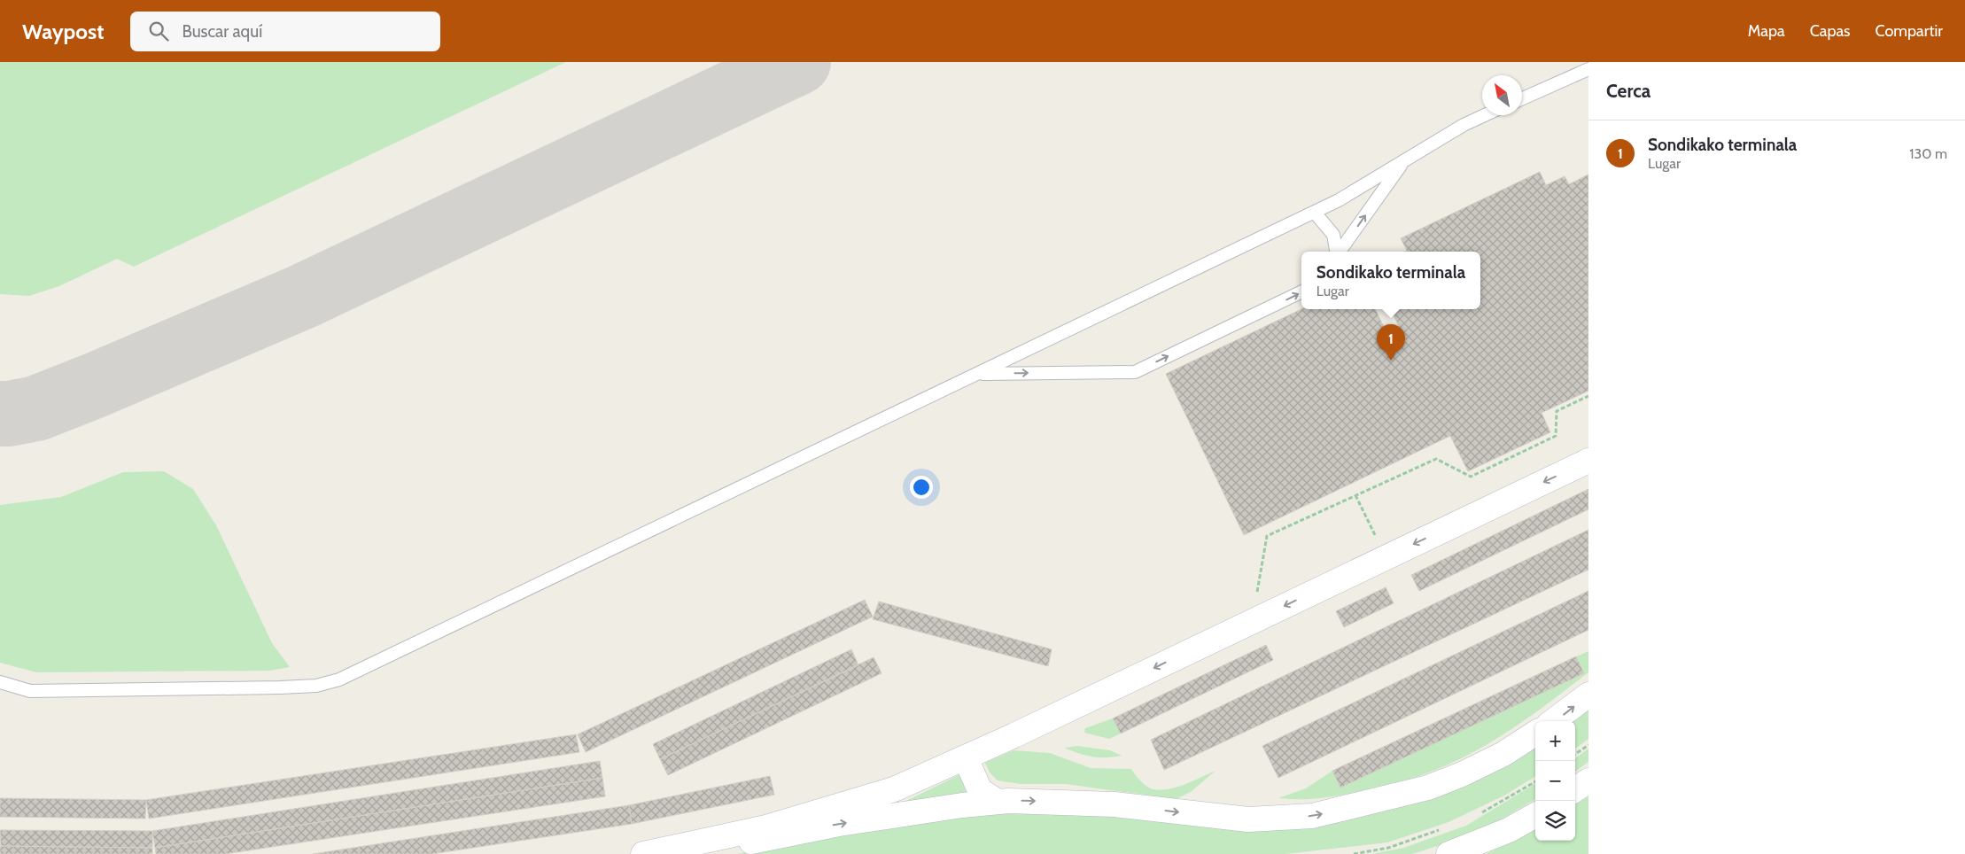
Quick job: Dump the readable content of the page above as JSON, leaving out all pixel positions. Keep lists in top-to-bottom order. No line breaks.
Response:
{"north":"top left","page":{"header":"Waypost","search":"Buscar aquí","nav":["Mapa","Capas","Compartir"],"heading":"Cerca","list":[{"mark":"1","name":"Sondikako terminala","note":"Lugar","value":"130 m"}],"popup":["Sondikako terminala","Lugar"],"pins":"1","map_buttons":["+","−"]}}
